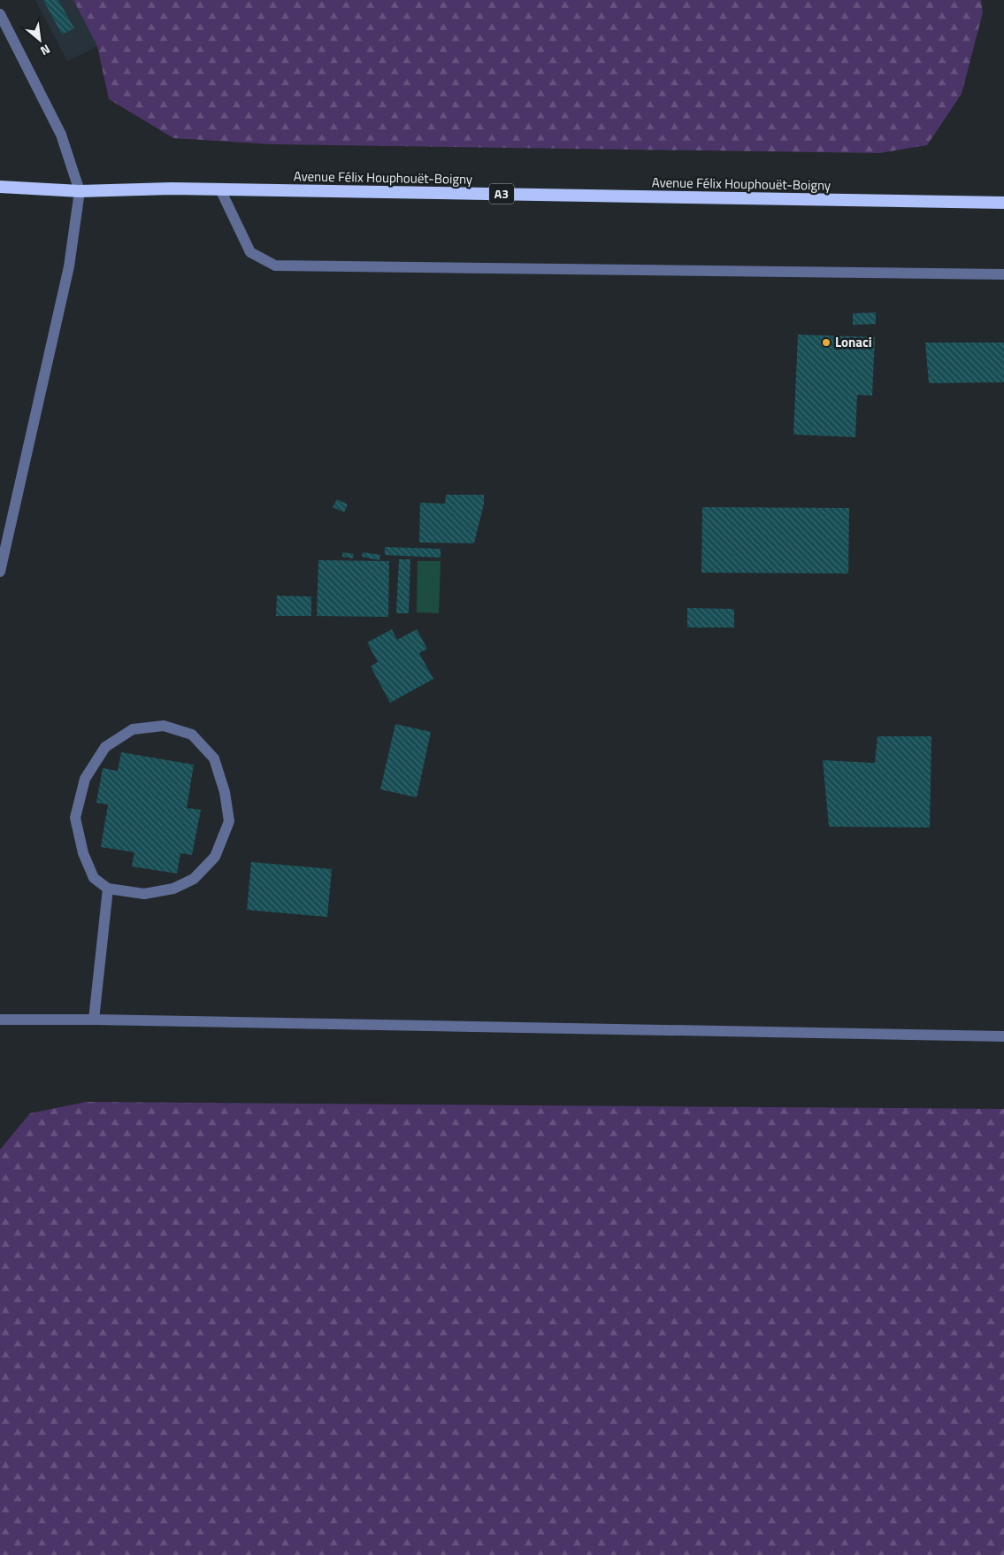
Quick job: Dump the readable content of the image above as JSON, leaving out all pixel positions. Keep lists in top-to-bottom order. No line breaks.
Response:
{"streets":{"highway":["Avenue Félix Houphouët-Boigny","A3"]},"places":["Lonaci"],"north":"bottom right"}
